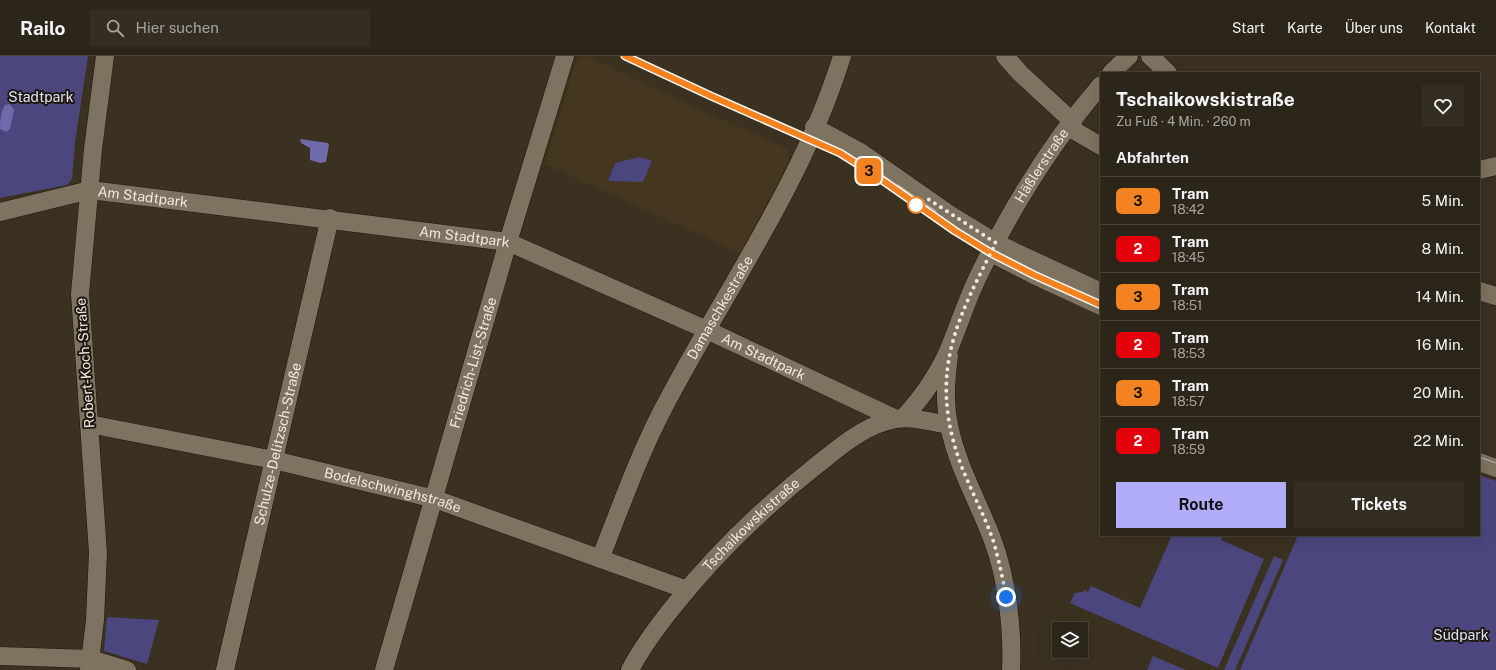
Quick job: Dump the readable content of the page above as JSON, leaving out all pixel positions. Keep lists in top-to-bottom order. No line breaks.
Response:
{"streets":{"street":["Häßlerstraße","Am Stadtpark","Damaschkestraße","Robert-Koch-Straße","Friedrich-List-Straße","Schulze-Delitzsch-Straße","Bodelschwinghstraße","Tschaikowskistraße"]},"crossings":[["Am Stadtpark","Damaschkestraße"],["Am Stadtpark","Robert-Koch-Straße"],["Am Stadtpark","Friedrich-List-Straße"],["Am Stadtpark","Schulze-Delitzsch-Straße"],["Am Stadtpark","Tschaikowskistraße"],["Damaschkestraße","Bodelschwinghstraße"],["Robert-Koch-Straße","Bodelschwinghstraße"],["Friedrich-List-Straße","Bodelschwinghstraße"],["Schulze-Delitzsch-Straße","Bodelschwinghstraße"],["Bodelschwinghstraße","Tschaikowskistraße"]],"parks":["Stadtpark","Südpark"],"lines":["tram line 3"],"page":{"header":"Railo","search":"Hier suchen","nav":["Start","Karte","Über uns","Kontakt"],"on_map":"3","heading":[["Tschaikowskistraße","Zu Fuß · 4 Min. · 260 m"],"Abfahrten"],"list":[{"mark":"3","name":"Tram","note":"18:42","value":"5 Min."},{"mark":"2","name":"Tram","note":"18:45","value":"8 Min."},{"mark":"3","name":"Tram","note":"18:51","value":"14 Min."},{"mark":"2","name":"Tram","note":"18:53","value":"16 Min."},{"mark":"3","name":"Tram","note":"18:57","value":"20 Min."},{"mark":"2","name":"Tram","note":"18:59","value":"22 Min."}],"buttons":["Route","Tickets"]}}
